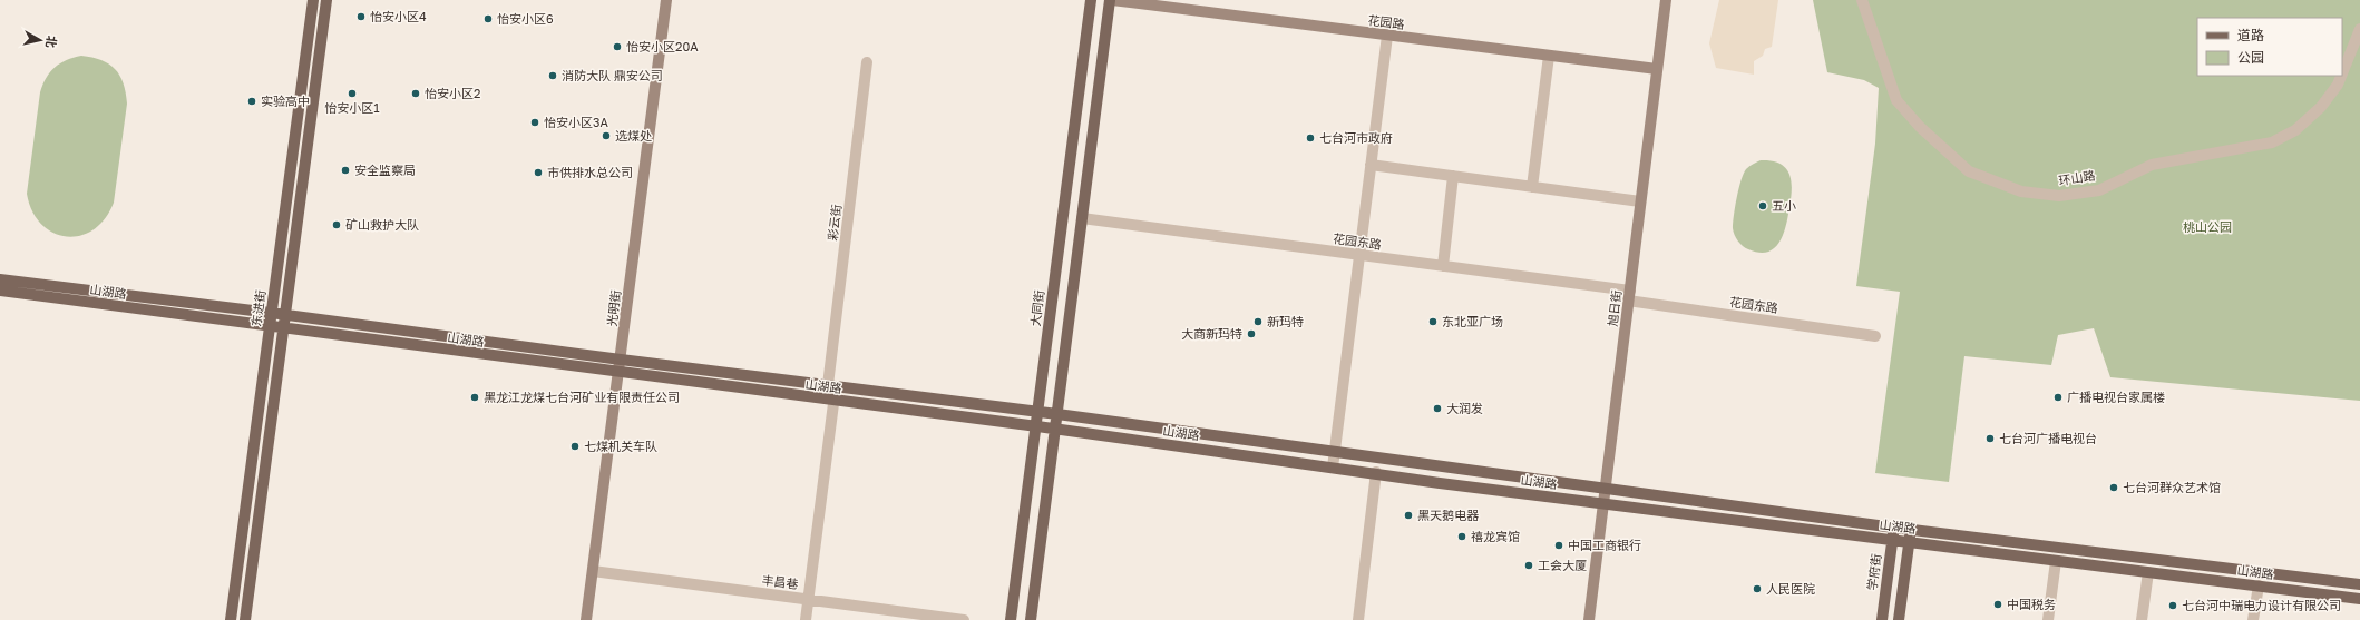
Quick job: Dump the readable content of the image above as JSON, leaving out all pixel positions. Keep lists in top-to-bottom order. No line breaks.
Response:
{"streets":{"main road":["花园路","山湖路","东进街","光明街","大同街","旭日街","学府街"],"street":["环山路","彩云街","花园东路","丰昌巷"]},"crossings":[["花园路","旭日街"],["彩云街","山湖路"],["彩云街","丰昌巷"],["花园东路","旭日街"],["山湖路","东进街"],["山湖路","光明街"],["山湖路","大同街"],["山湖路","旭日街"],["山湖路","学府街"],["光明街","丰昌巷"]],"parks":["桃山公园"],"places":["怡安小区4","怡安小区6","怡安小区20A","消防大队 鼎安公司","怡安小区1","怡安小区2","实验高中","怡安小区3A","选煤处","七台河市政府","安全监察局","市供排水总公司","五小","矿山救护大队","新玛特","东北亚广场","大商新玛特","黑龙江龙煤七台河矿业有限责任公司","广播电视台家属楼","大润发","七台河广播电视台","七煤机关车队","七台河群众艺术馆","黑天鹅电器","禧龙宾馆","中国工商银行","工会大厦","人民医院","中国税务","七台河中瑞电力设计有限公司"],"legend":["道路","公园"],"north":"right"}
